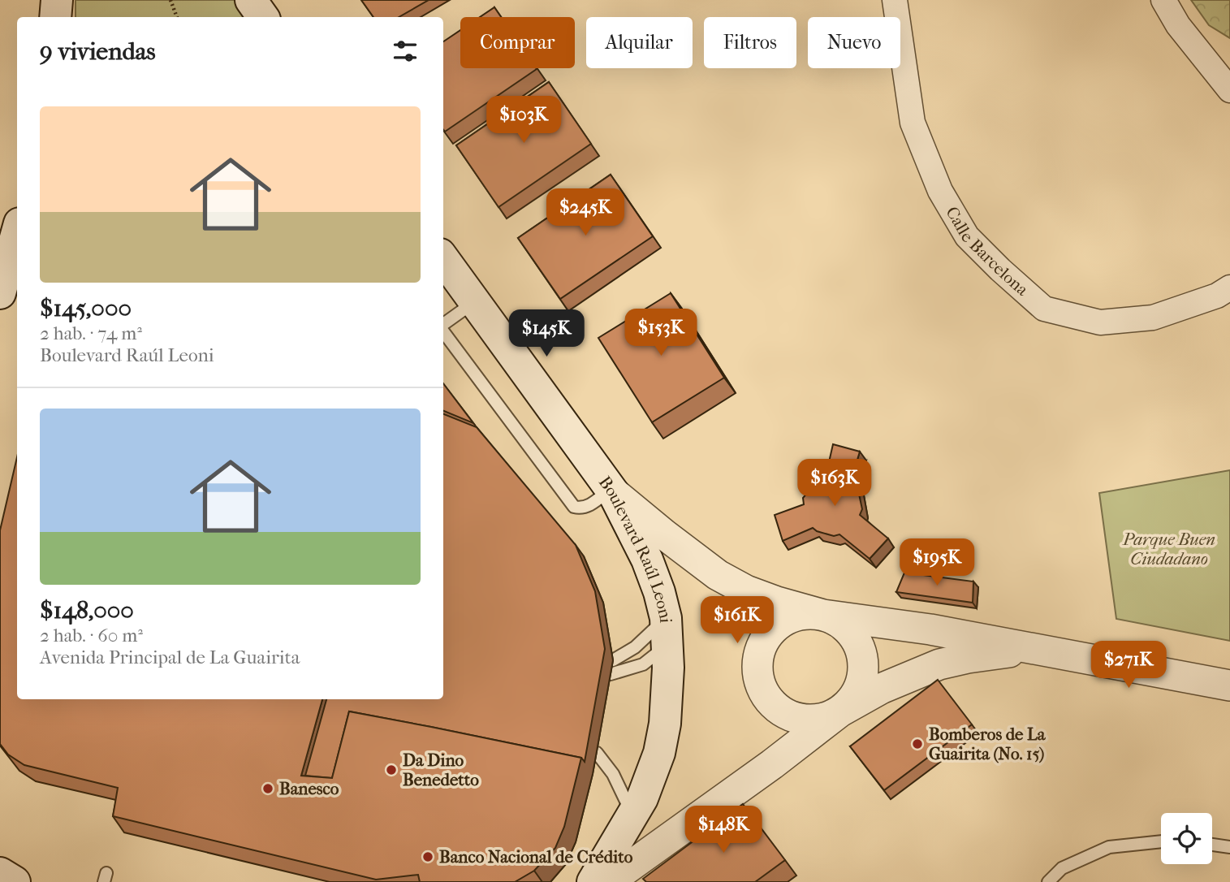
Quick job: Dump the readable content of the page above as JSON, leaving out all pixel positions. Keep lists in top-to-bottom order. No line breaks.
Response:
{"streets":{"main road":["Boulevard Raúl Leoni"],"street":["Calle Barcelona"]},"parks":["Parque Buen Ciudadano"],"places":["Bomberos de La Guairita (No. 15)","Da Dino Benedetto","Banesco","Banco Nacional de Crédito"],"page":{"chip":["Comprar","Alquilar","Filtros","Nuevo"],"heading":"9 viviendas","list":[{"name":"$145,000","note":"2 hab. · 74 m² · Boulevard Raúl Leoni"},{"name":"$148,000","note":"2 hab. · 60 m² · Avenida Principal de La Guairita"}],"price":["$103K","$245K","$153K","$145K","$163K","$195K","$161K","$271K","$148K"]}}
